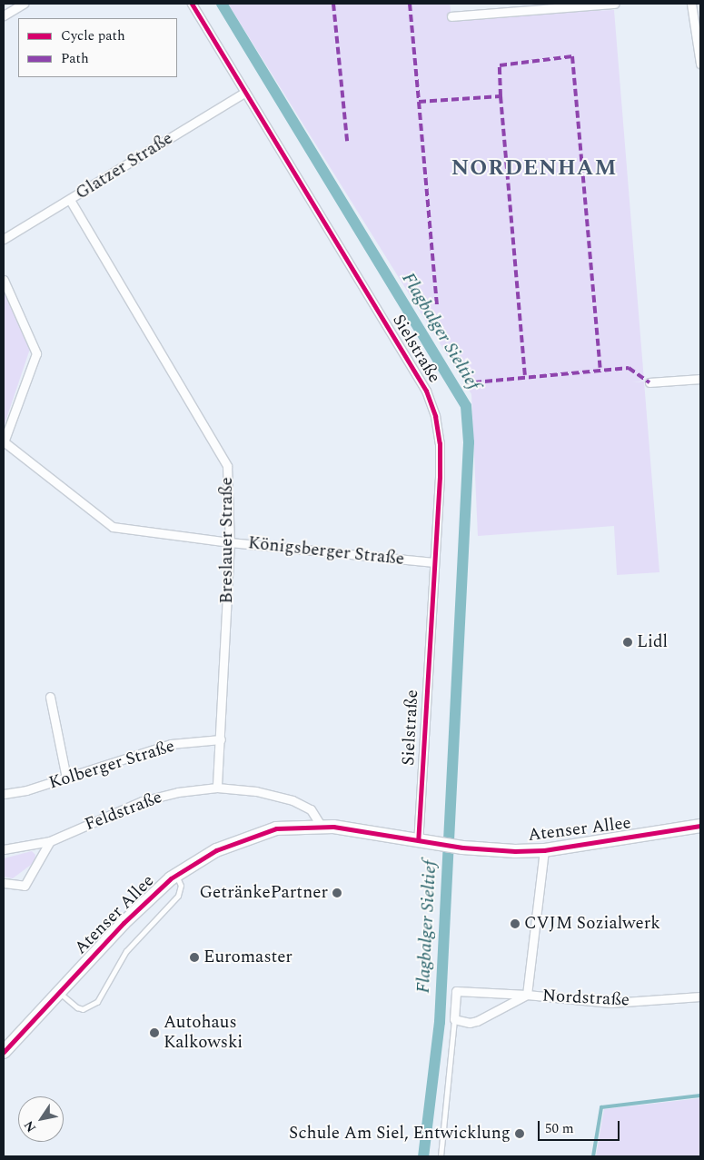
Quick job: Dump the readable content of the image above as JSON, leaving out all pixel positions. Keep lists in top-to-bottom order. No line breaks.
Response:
{"streets":{"street":["Glatzer Straße","Sielstraße","Breslauer Straße","Königsberger Straße","Kolberger Straße","Feldstraße","Atenser Allee","Nordstraße"]},"crossings":[["Glatzer Straße","Sielstraße"],["Glatzer Straße","Breslauer Straße"],["Sielstraße","Königsberger Straße"],["Sielstraße","Atenser Allee"],["Breslauer Straße","Königsberger Straße"],["Breslauer Straße","Kolberger Straße"],["Breslauer Straße","Feldstraße"],["Feldstraße","Atenser Allee"]],"districts":["NORDENHAM"],"water":["Flagbalger Sieltief"],"places":["Lidl","GetränkePartner","CVJM Sozialwerk","Euromaster","Autohaus Kalkowski","Schule Am Siel, Entwicklung"],"legend":["Cycle path","Path"],"scale_bar":"50 m","north":"bottom left"}
